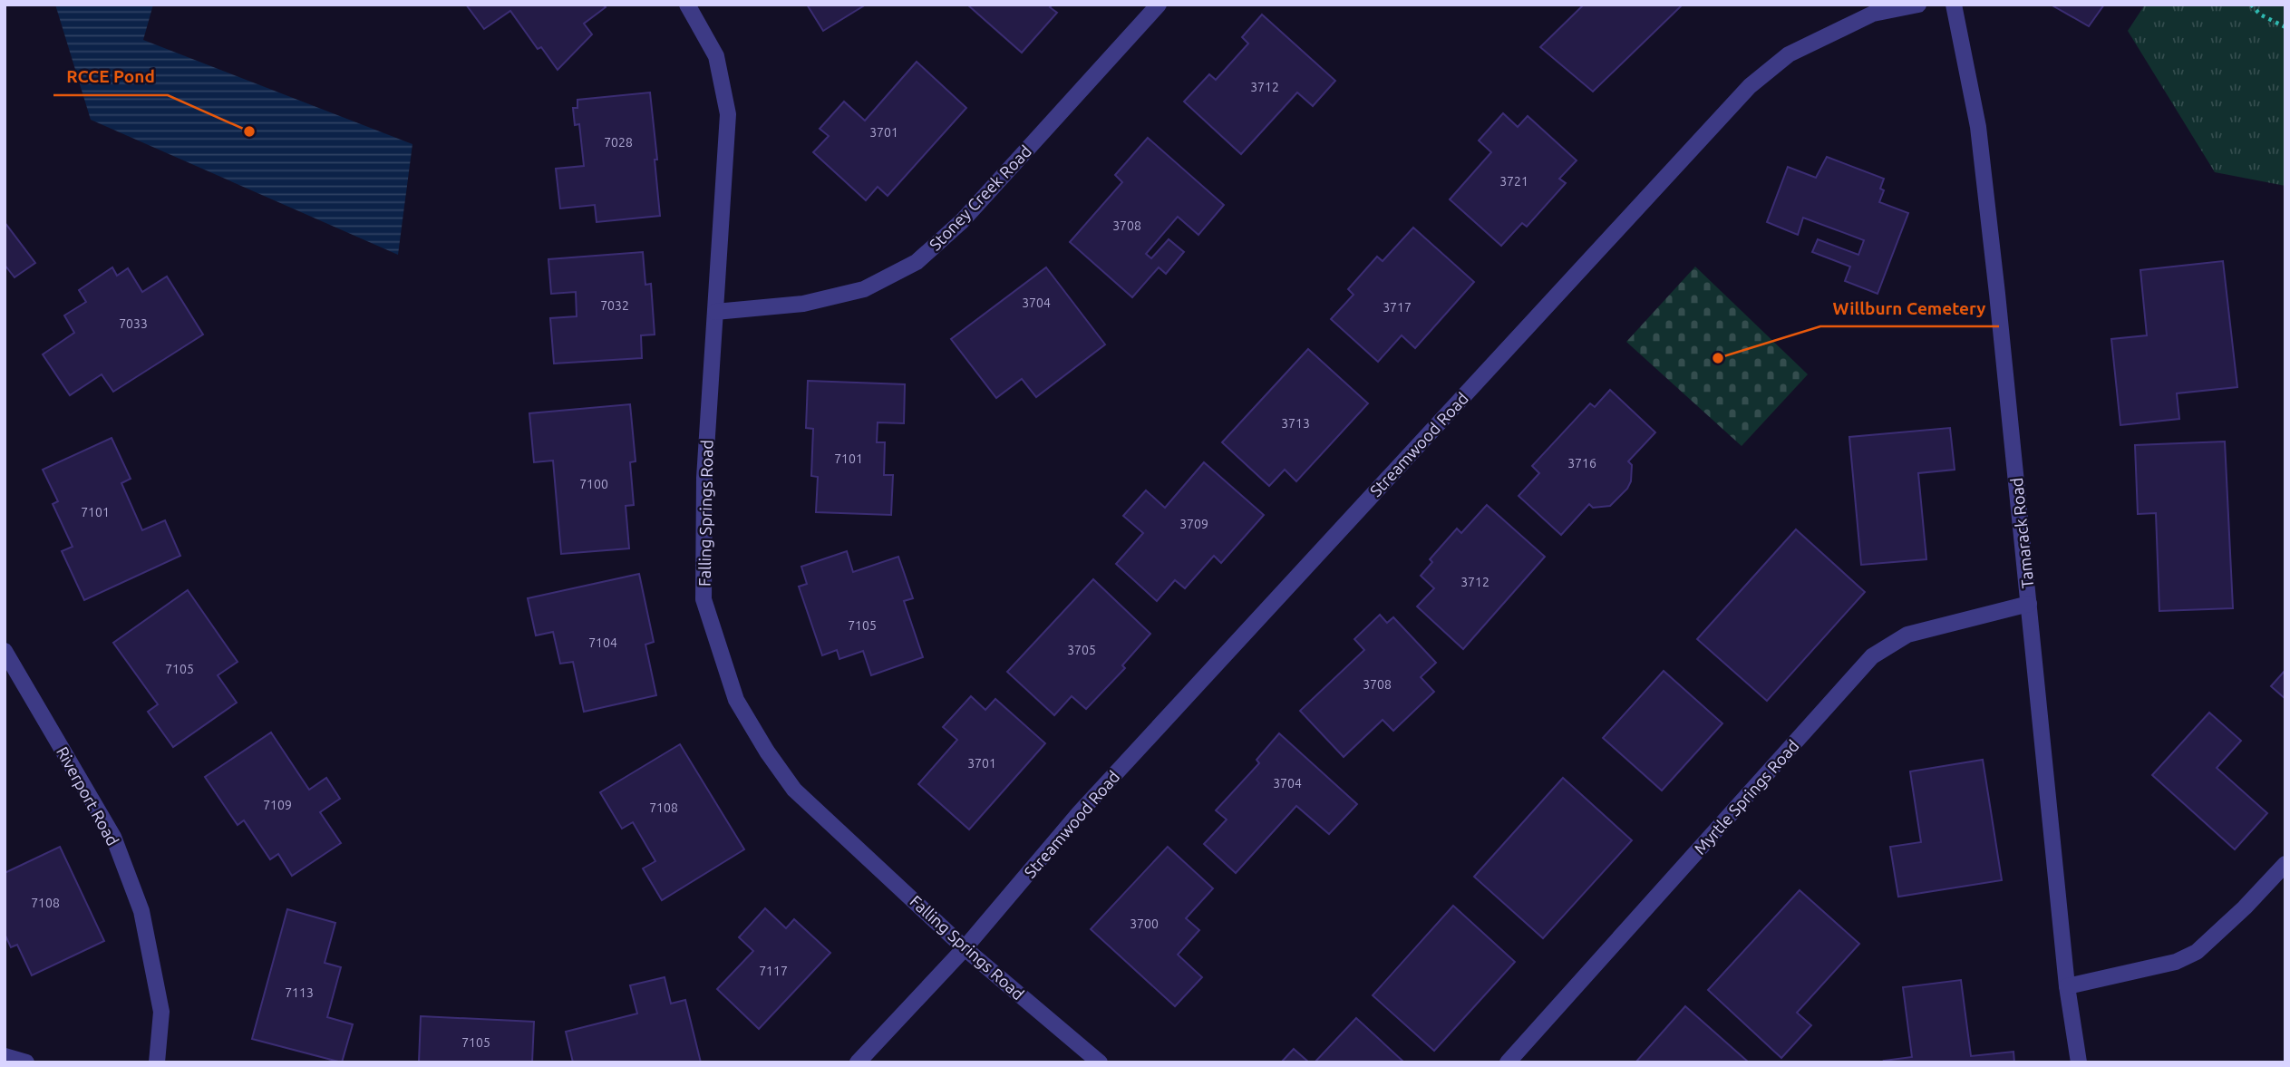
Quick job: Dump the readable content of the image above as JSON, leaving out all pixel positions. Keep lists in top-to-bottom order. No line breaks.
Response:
{"streets":{"street":["Stoney Creek Road","Streamwood Road","Falling Springs Road","Tamarack Road","Riverport Road","Myrtle Springs Road"]},"crossings":[["Stoney Creek Road","Falling Springs Road"],["Streamwood Road","Falling Springs Road"],["Tamarack Road","Myrtle Springs Road"]],"places":["RCCE Pond","Willburn Cemetery"],"house_numbers":["3712","3701","7028","3721","3708","3704","7032","3717","7033","3713","7101","3716","7100","7101","3709","3712","7105","7104","3705","7105","3708","3701","3704","7109","7108","7108","3700","7117","7113","7105"]}
